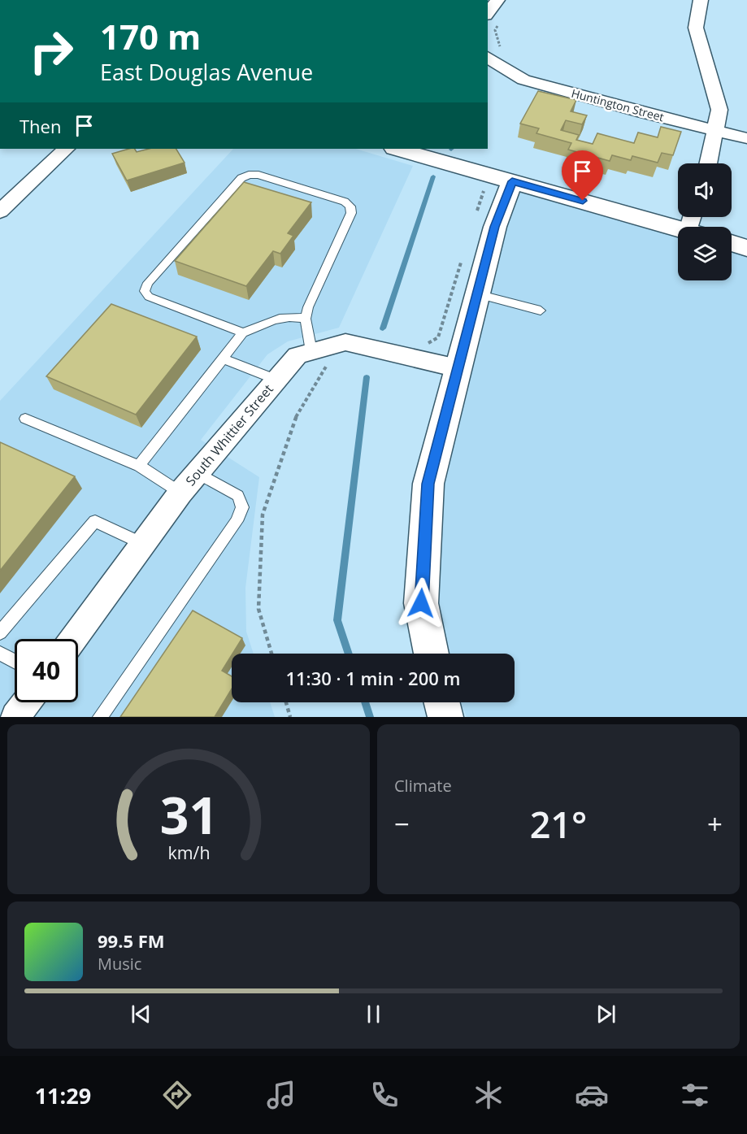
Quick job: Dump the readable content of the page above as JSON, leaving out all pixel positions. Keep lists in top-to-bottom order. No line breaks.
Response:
{"streets":{"street":["Huntington Street","South Whittier Street"]},"page":{"turn":["170 m","East Douglas Avenue"],"then":"Then","limit":"40","trip":"11:30 · 1 min · 200 m","tile":"Climate","heat":["−","21°","+"],"song":["99.5 FM","Music"],"tabs":"11:29","gauge":["31","km/h"]}}
